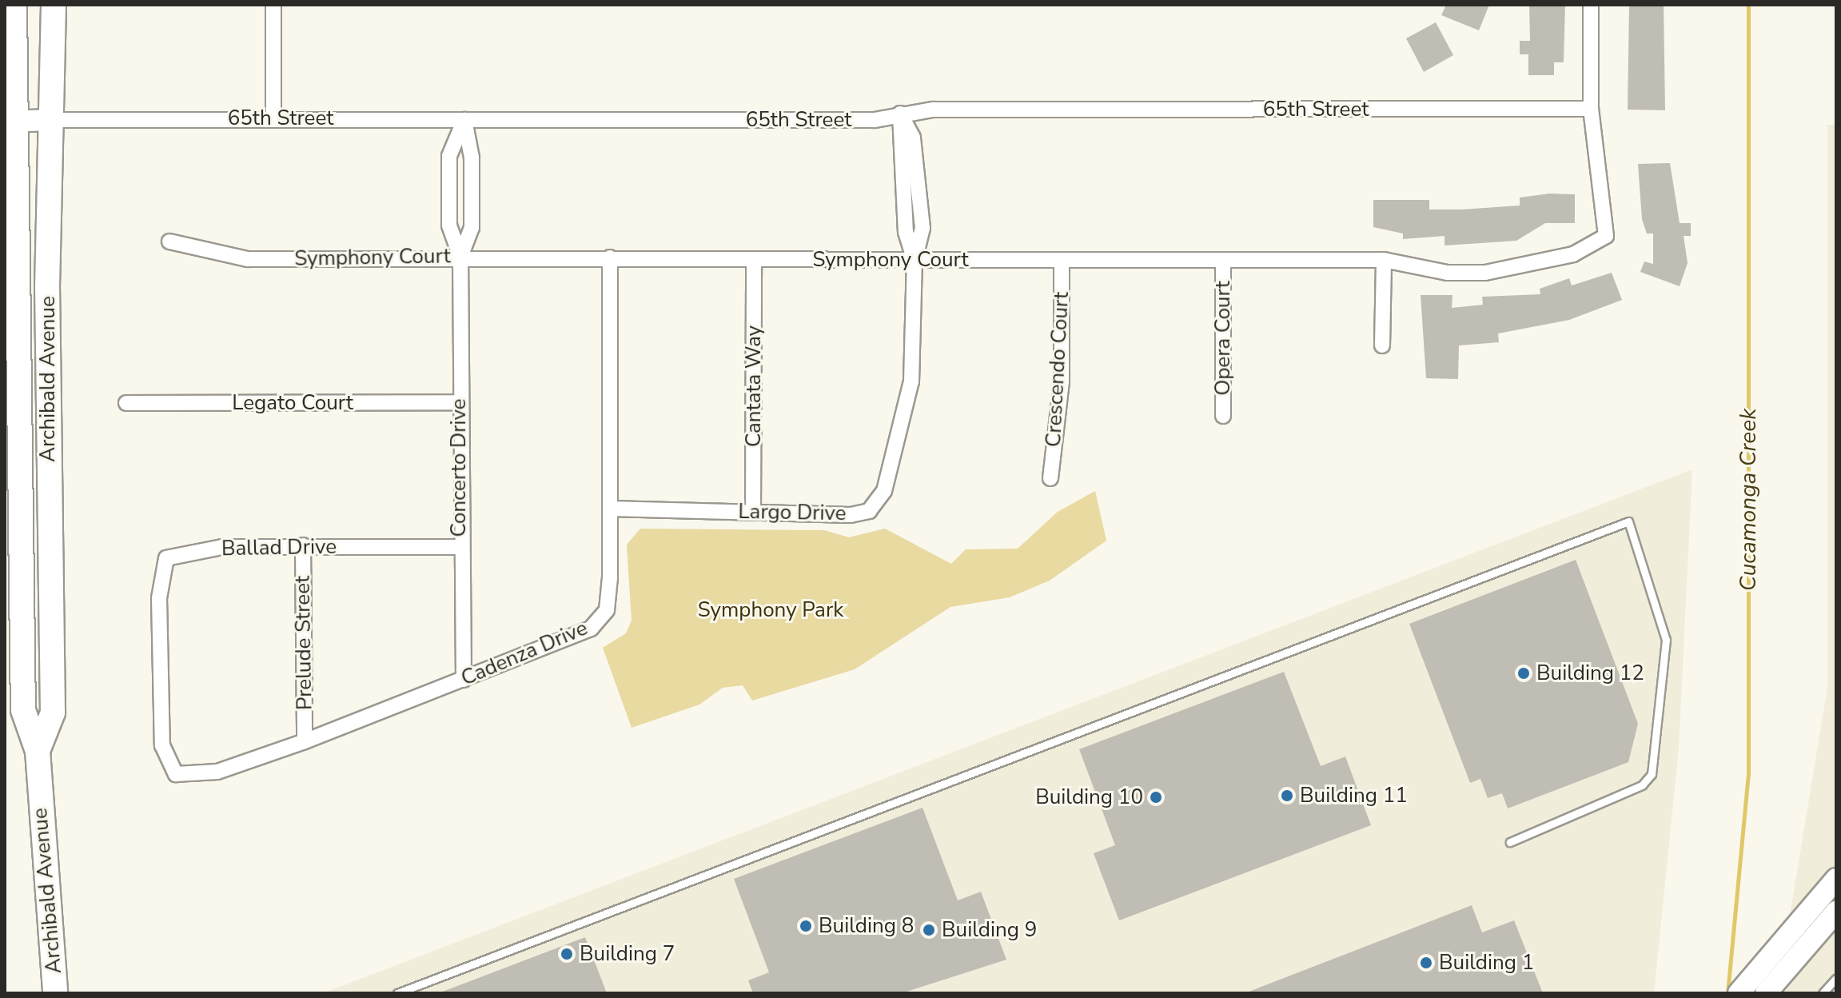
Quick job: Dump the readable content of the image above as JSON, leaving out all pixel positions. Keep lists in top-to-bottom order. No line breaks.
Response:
{"streets":{"main road":["65th Street","Archibald Avenue"],"street":["Symphony Court","Opera Court","Crescendo Court","Cantata Way","Legato Court","Concerto Drive","Largo Drive","Ballad Drive","Prelude Street","Cadenza Drive"]},"crossings":[["65th Street","Symphony Court"],["65th Street","Archibald Avenue"],["65th Street","Concerto Drive"],["65th Street","Largo Drive"],["Symphony Court","Opera Court"],["Symphony Court","Crescendo Court"],["Symphony Court","Cantata Way"],["Symphony Court","Concerto Drive"],["Symphony Court","Largo Drive"],["Symphony Court","Cadenza Drive"],["Cantata Way","Largo Drive"],["Legato Court","Concerto Drive"],["Concerto Drive","Ballad Drive"],["Concerto Drive","Cadenza Drive"],["Largo Drive","Cadenza Drive"],["Ballad Drive","Prelude Street"],["Ballad Drive","Cadenza Drive"],["Prelude Street","Cadenza Drive"]],"water":["Cucamonga Creek"],"parks":["Symphony Park"],"places":["Building 12","Building 11","Building 10","Building 8","Building 9","Building 7","Building 1"]}
